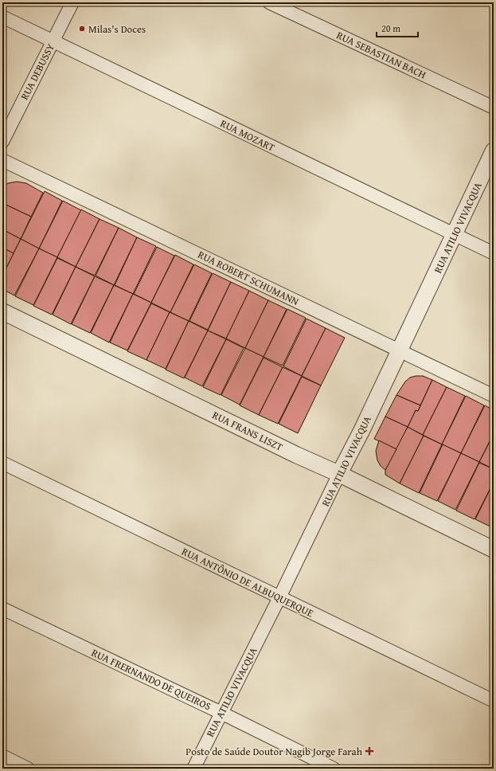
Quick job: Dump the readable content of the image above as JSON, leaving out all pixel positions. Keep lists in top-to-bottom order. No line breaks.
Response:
{"streets":{"street":["RUA SEBASTIAN BACH","RUA DEBUSSY","RUA MOZART","RUA ATILIO VIVACQUA","RUA ROBERT SCHUMANN","RUA FRANS LISZT","RUA ANTÔNIO DE ALBUQUERQUE","RUA FRERNANDO DE QUEIROS"]},"crossings":[["RUA DEBUSSY","RUA MOZART"],["RUA MOZART","RUA ATILIO VIVACQUA"],["RUA ATILIO VIVACQUA","RUA ROBERT SCHUMANN"],["RUA ATILIO VIVACQUA","RUA FRANS LISZT"],["RUA ATILIO VIVACQUA","RUA ANTÔNIO DE ALBUQUERQUE"],["RUA ATILIO VIVACQUA","RUA FRERNANDO DE QUEIROS"]],"places":{"other":["Milas's Doces"],"health":["Posto de Saúde Doutor Nagib Jorge Farah"]},"scale_bar":"20 m"}
